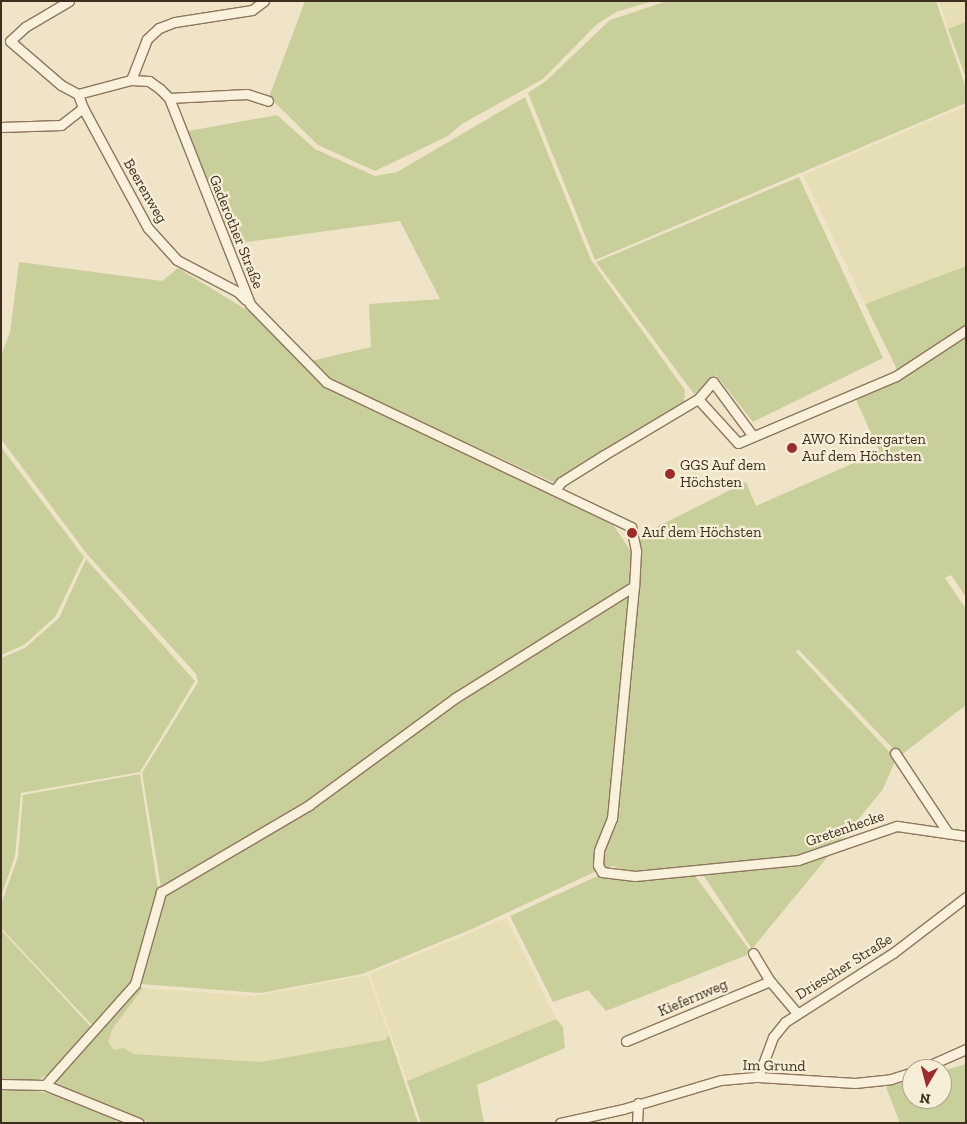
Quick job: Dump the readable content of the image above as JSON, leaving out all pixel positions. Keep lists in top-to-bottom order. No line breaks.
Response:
{"streets":{"street":["Beerenweg","Gaderother Straße","Gretenhecke","Driescher Straße","Kiefernweg","Im Grund"]},"crossings":[["Beerenweg","Gaderother Straße"],["Gaderother Straße","Gretenhecke"],["Driescher Straße","Im Grund"]],"places":["AWO Kindergarten Auf dem Höchsten","GGS Auf dem Höchsten","Auf dem Höchsten"],"north":"bottom"}
